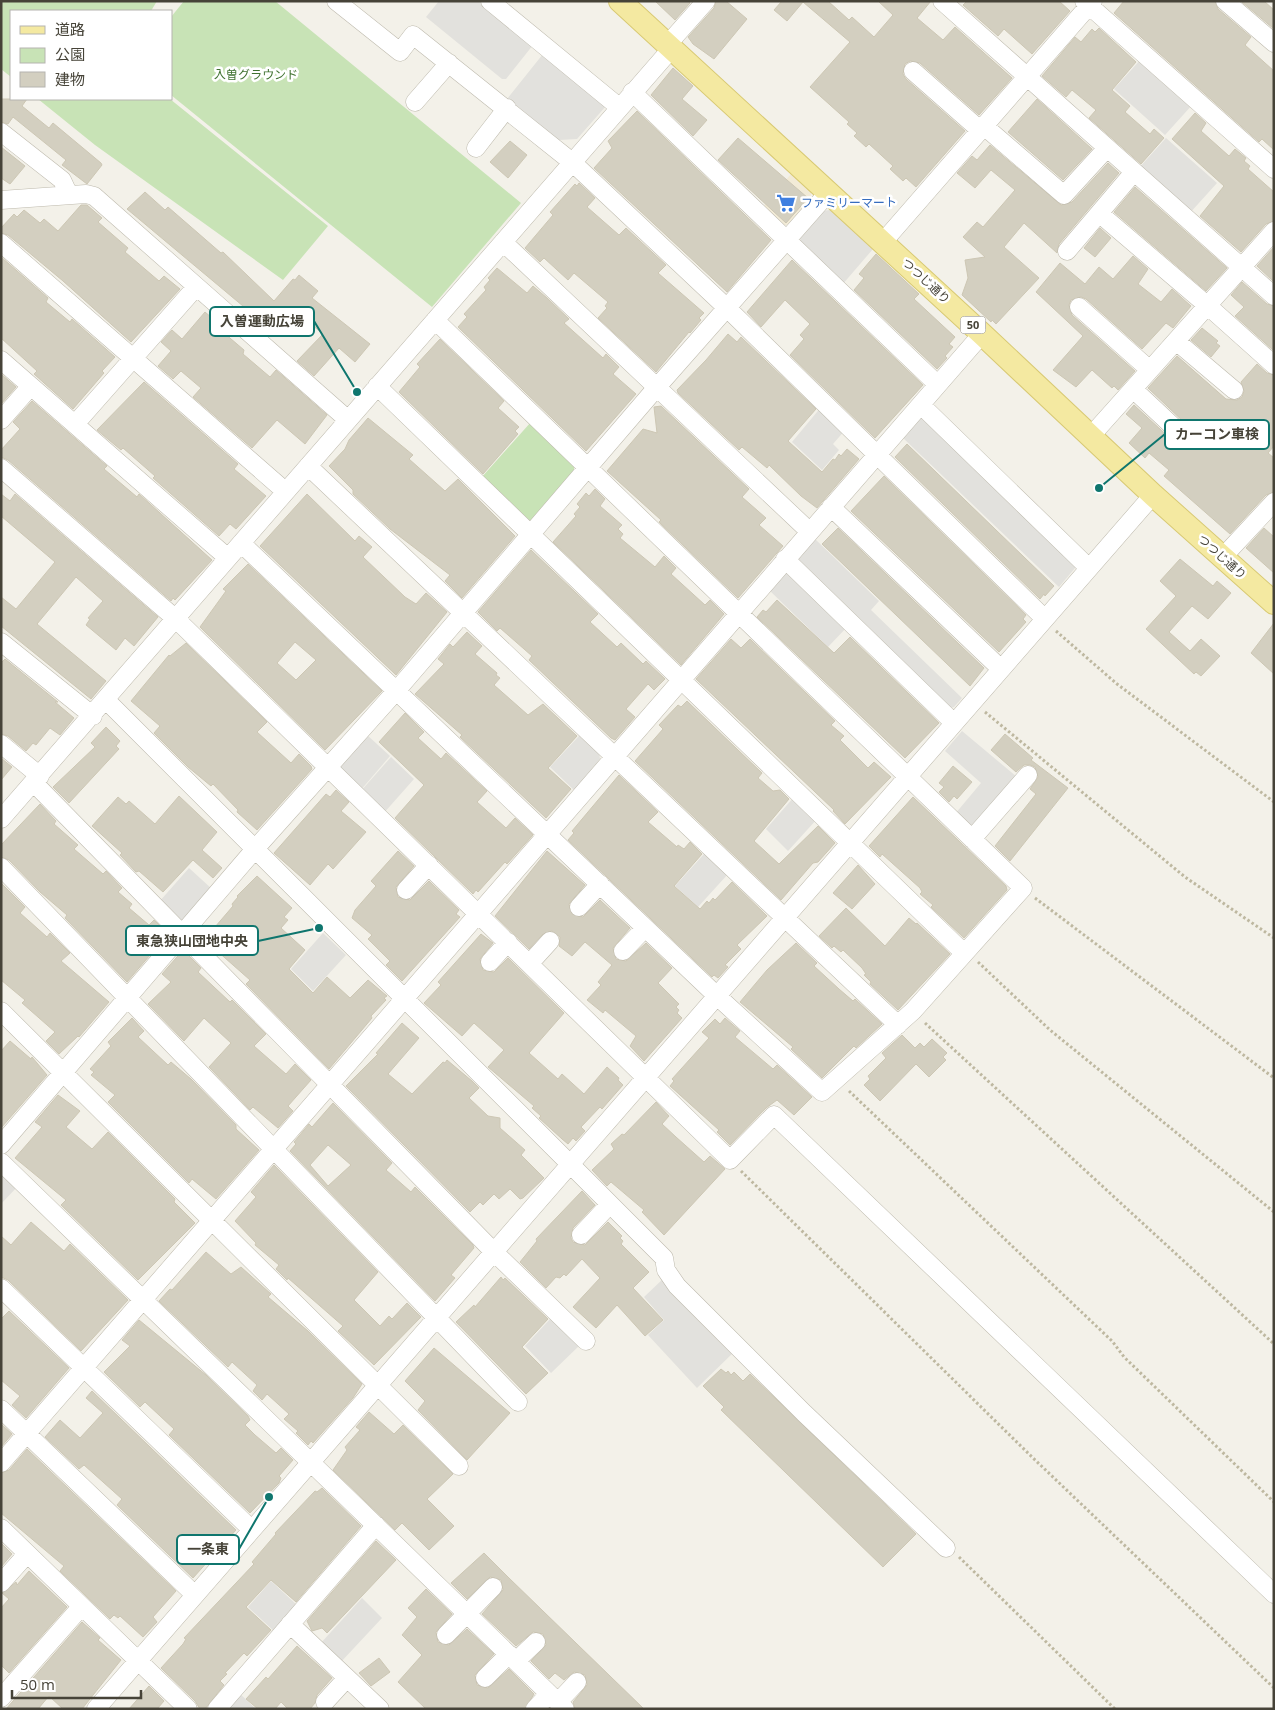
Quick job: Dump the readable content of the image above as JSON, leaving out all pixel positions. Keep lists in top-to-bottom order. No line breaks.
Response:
{"streets":{"main road":["つつじ通り","50"]},"parks":["入曽グラウンド"],"places":{"supermarket":["ファミリーマート"],"other":["入曽運動広場","カーコン車検","東急狭山団地中央","一条東"]},"legend":["道路","公園","建物"],"scale_bar":"50 m"}
